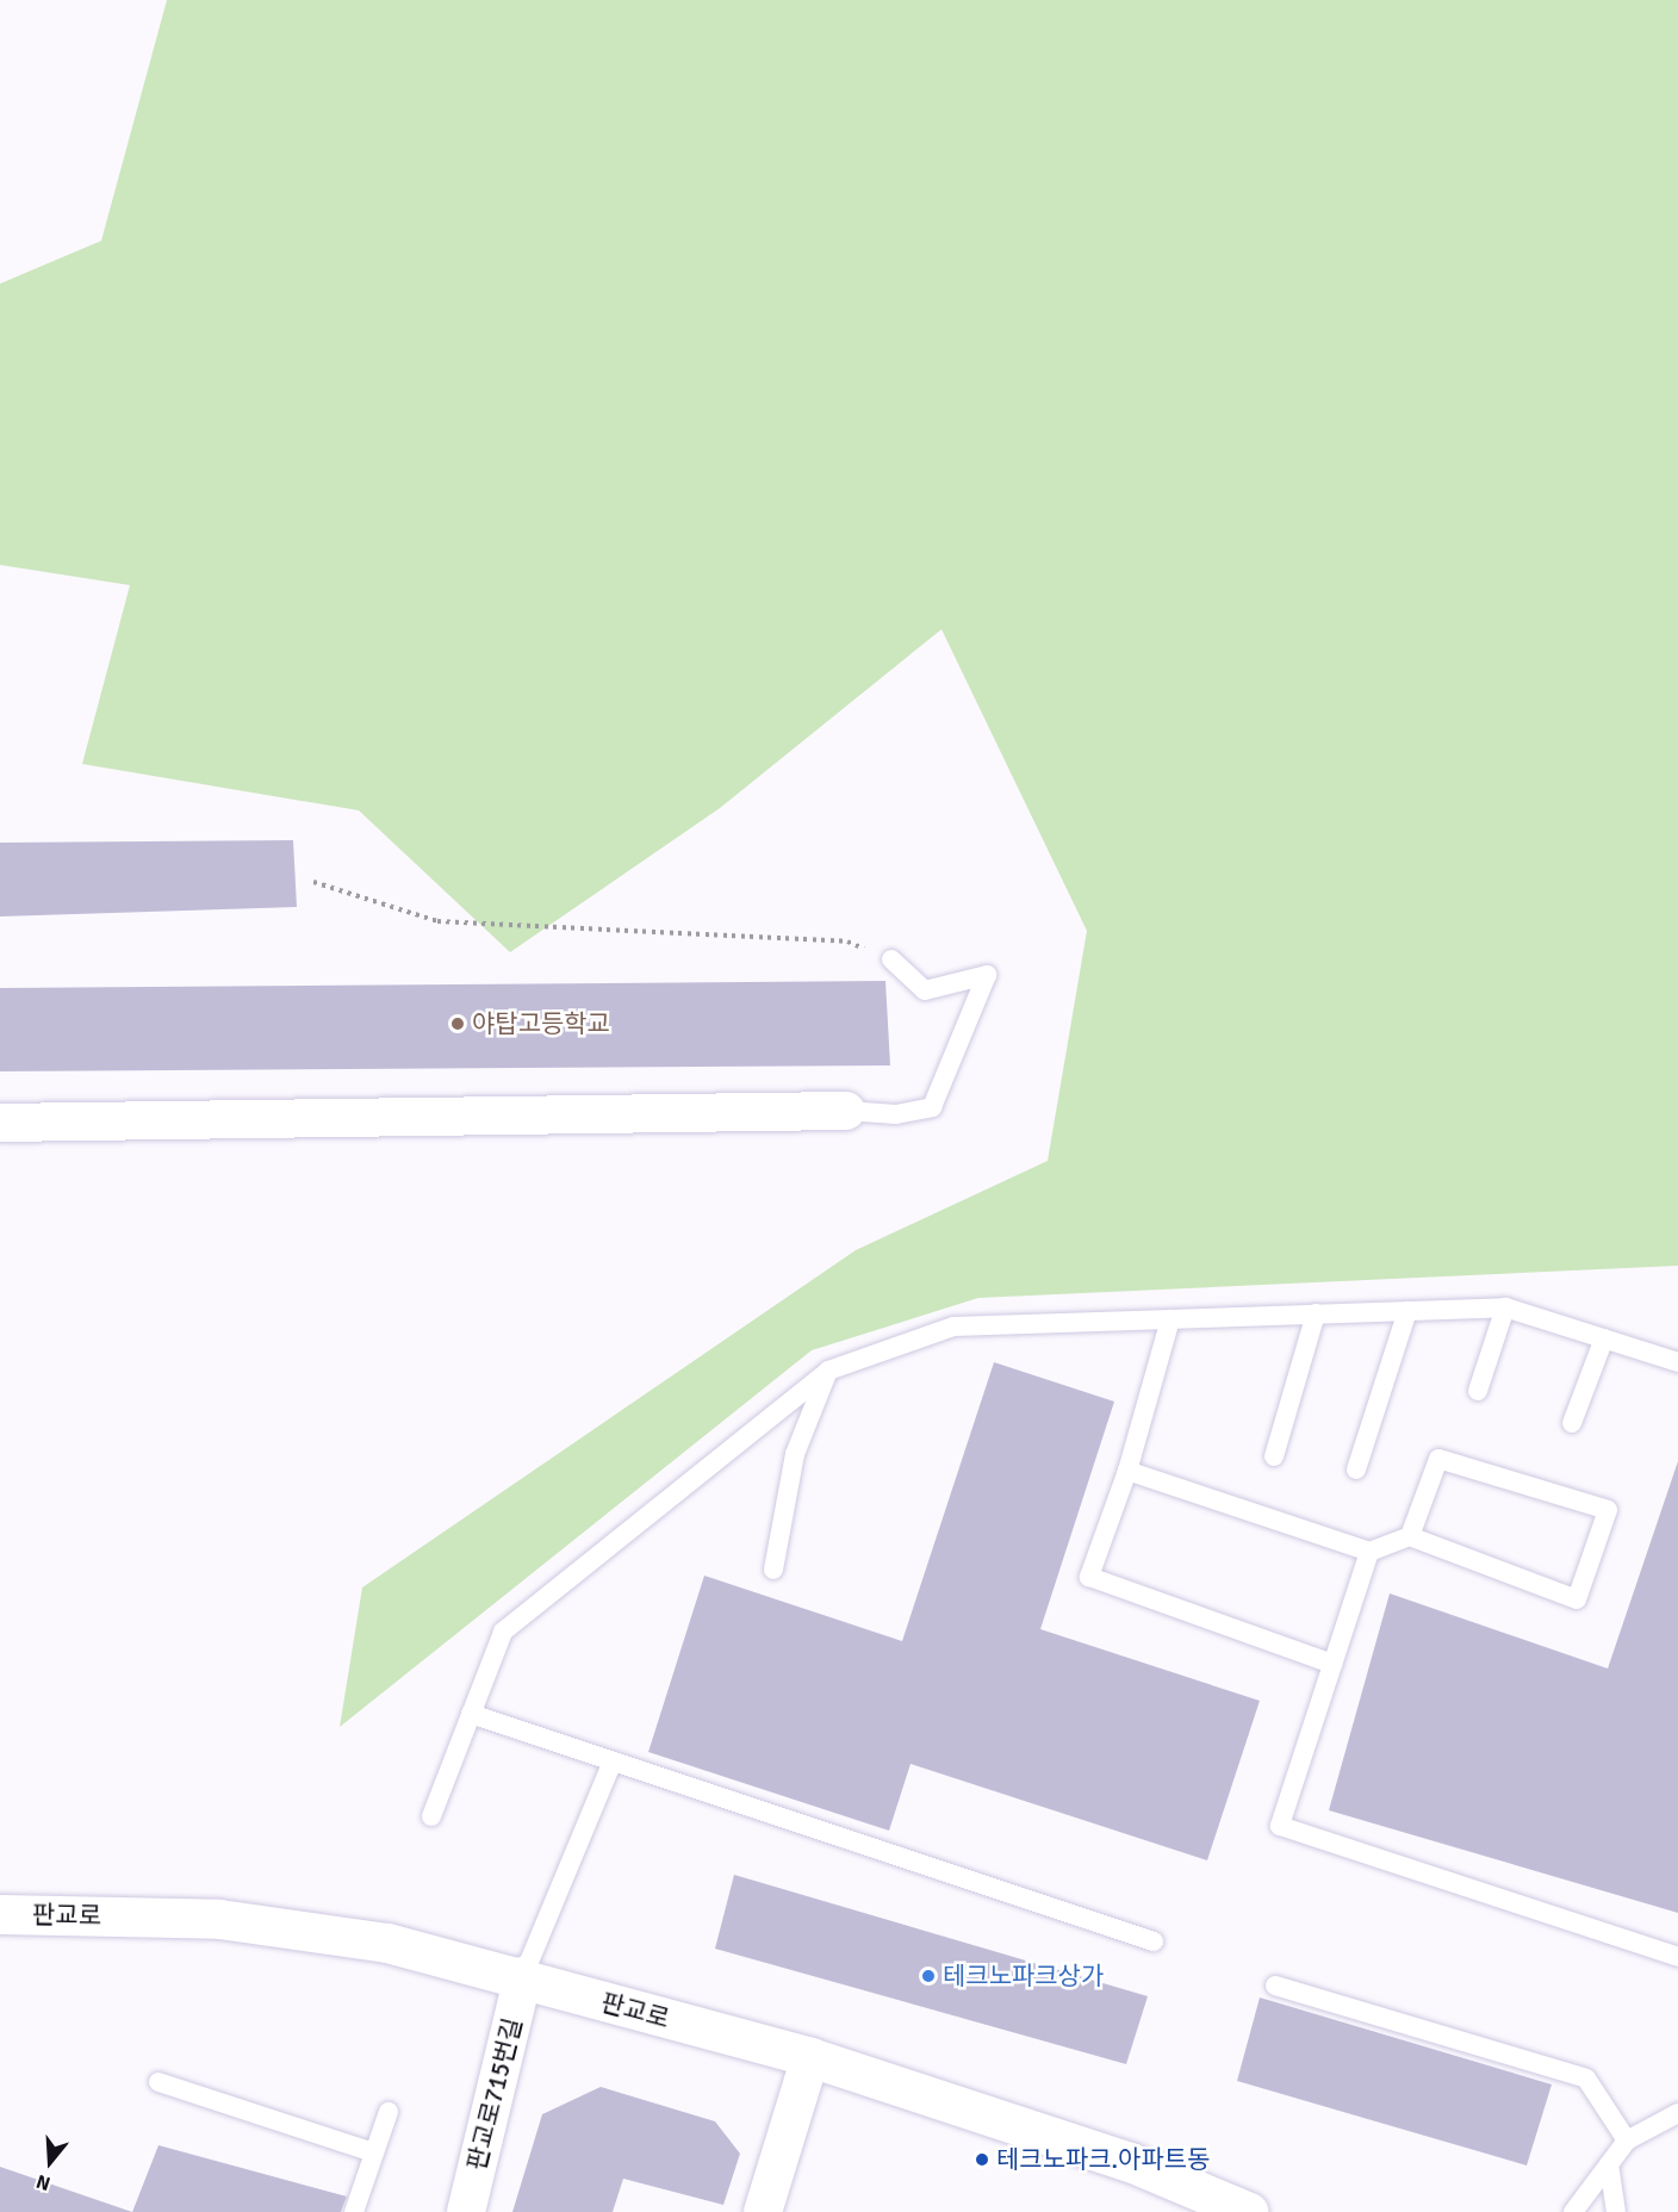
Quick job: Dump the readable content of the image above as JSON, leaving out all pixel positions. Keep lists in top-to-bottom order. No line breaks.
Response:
{"streets":{"main road":["판교로"],"street":["판교로715번길"]},"crossings":[["판교로","판교로715번길"]],"places":["야탑고등학교","테크노파크상가","테크노파크.아파트동"],"north":"bottom"}
